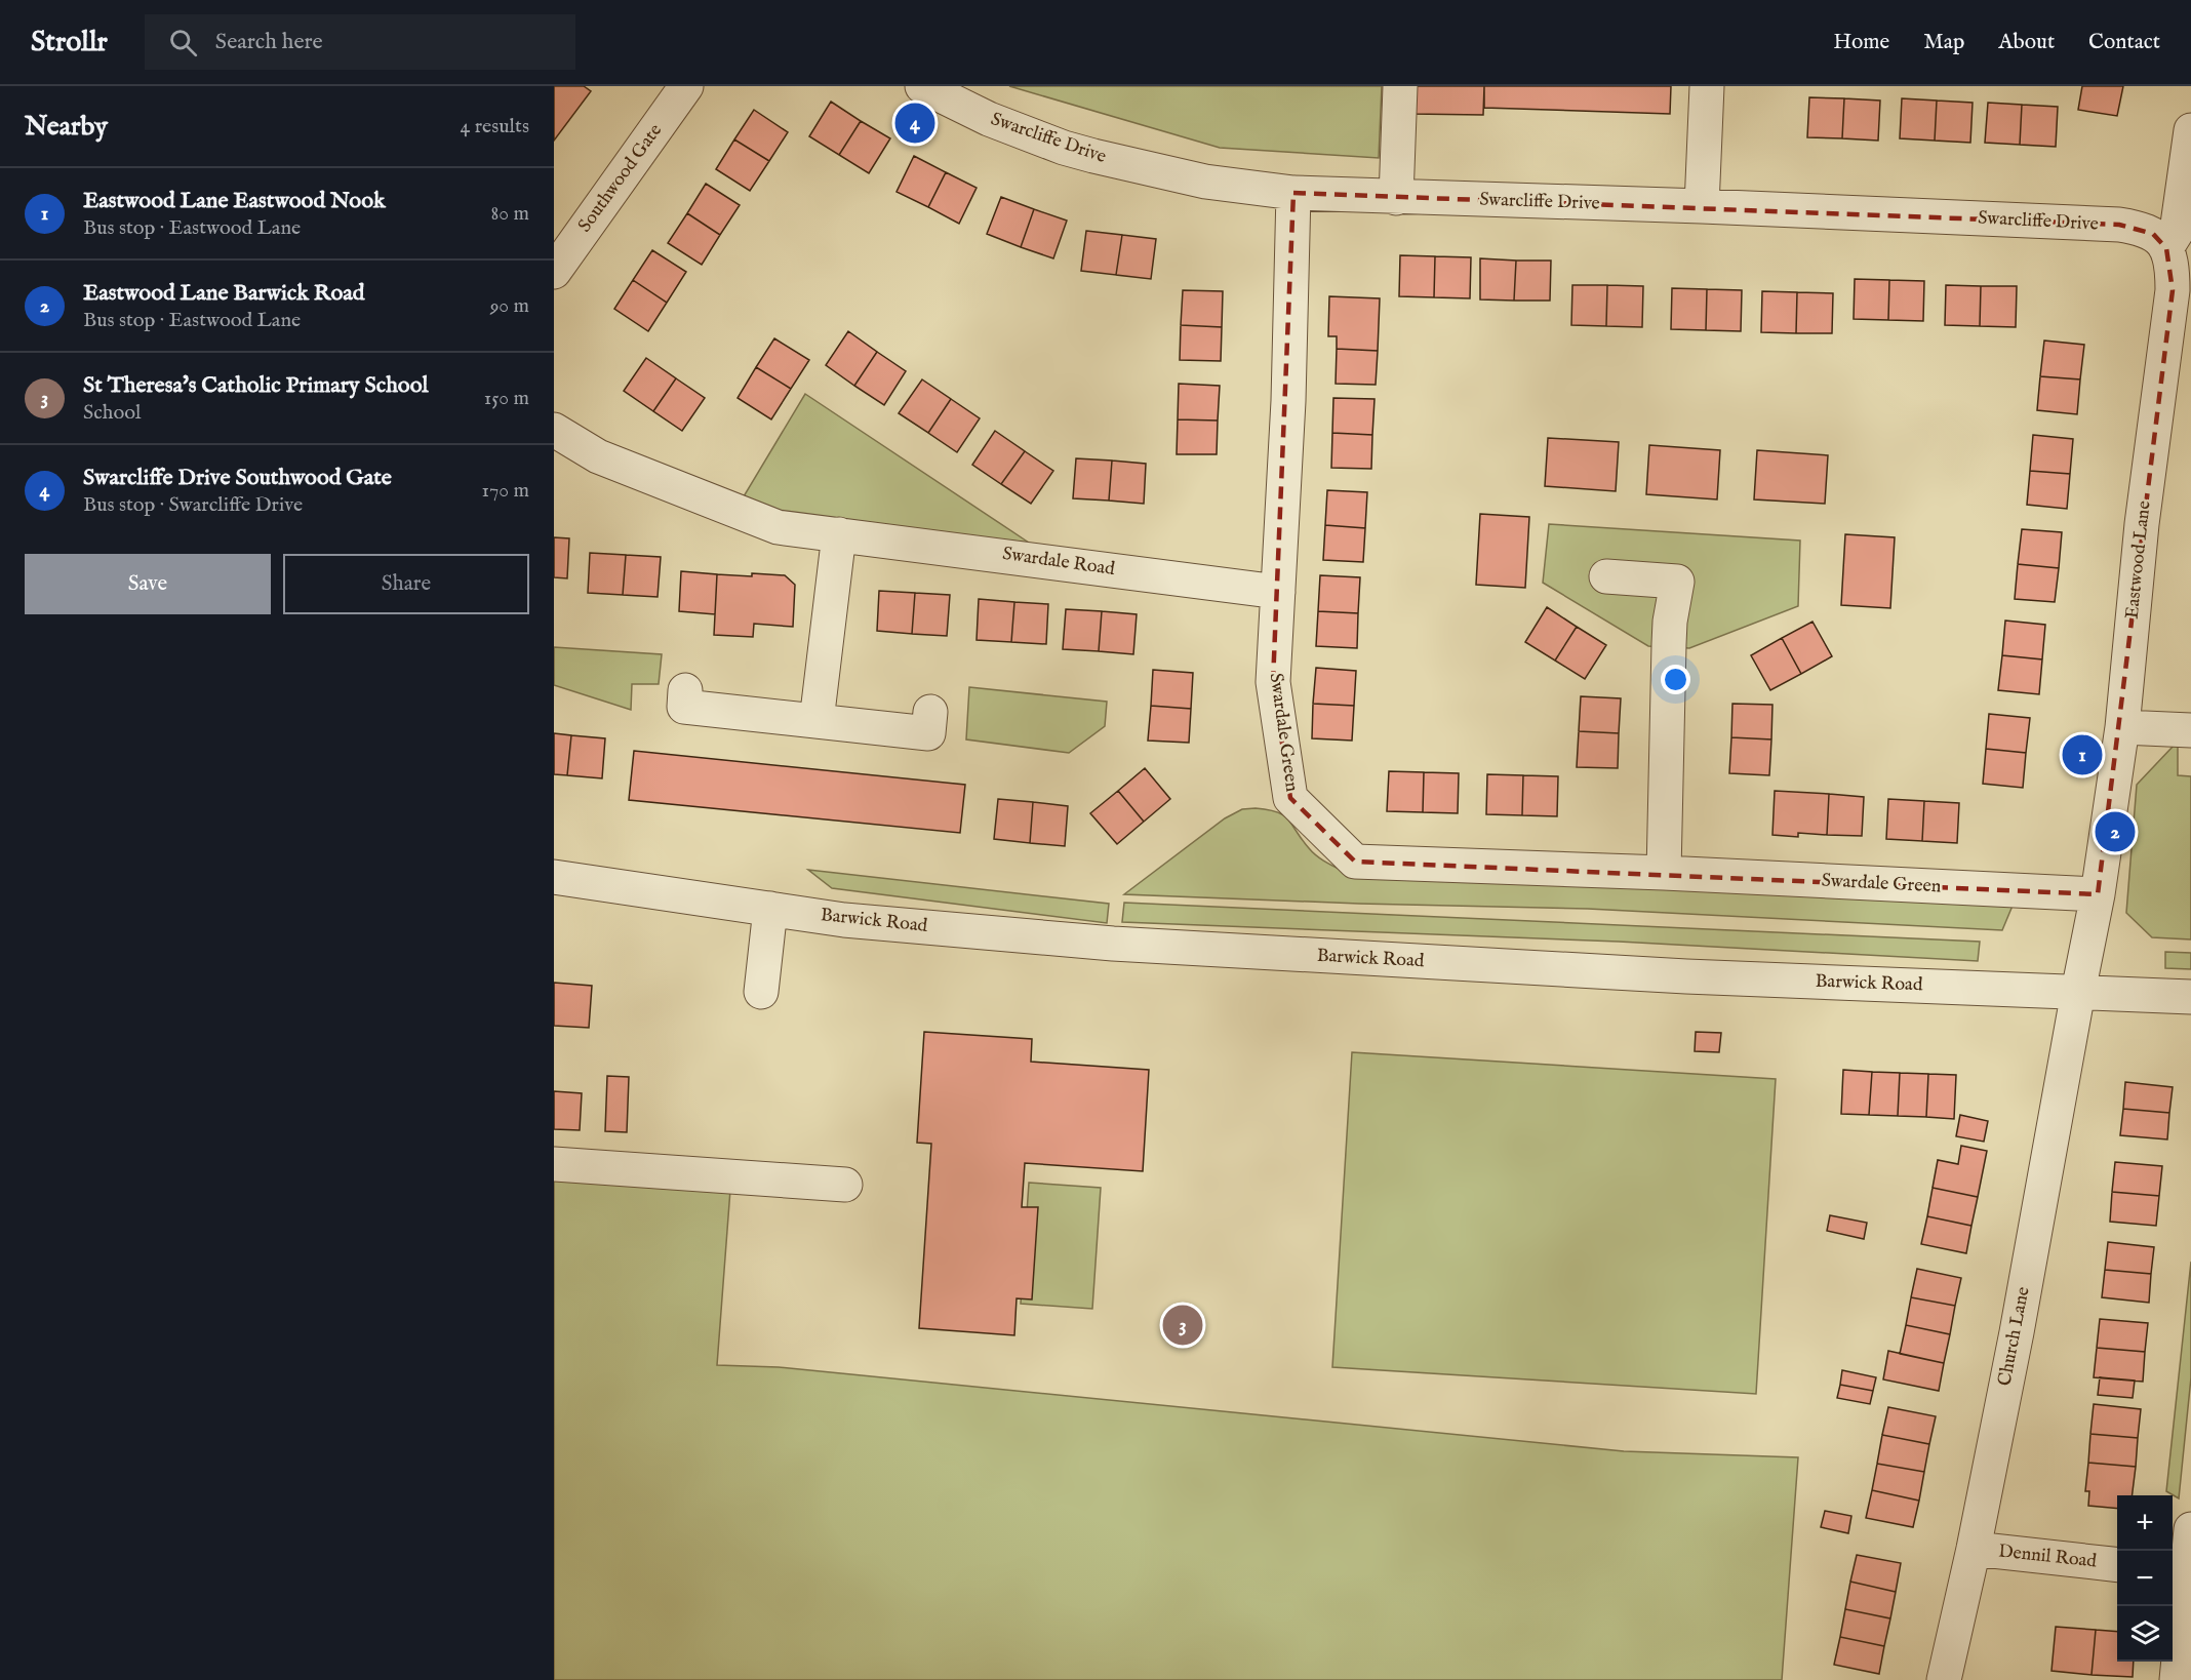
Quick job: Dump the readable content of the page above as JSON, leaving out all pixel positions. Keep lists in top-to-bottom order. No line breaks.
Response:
{"streets":{"street":["Swarcliffe Drive","Southwood Gate","Eastwood Lane","Swardale Road","Swardale Green","Barwick Road","Church Lane","Dennil Road"]},"crossings":[["Swarcliffe Drive","Eastwood Lane"],["Swarcliffe Drive","Swardale Green"],["Eastwood Lane","Swardale Green"],["Eastwood Lane","Barwick Road"],["Eastwood Lane","Church Lane"],["Swardale Road","Swardale Green"],["Barwick Road","Church Lane"],["Church Lane","Dennil Road"]],"page":{"header":"Strollr","search":"Search here","nav":["Home","Map","About","Contact"],"heading":["Nearby","4 results"],"pins":["4","1","2","3"],"list":[{"mark":"1","name":"Eastwood Lane Eastwood Nook","note":"Bus stop · Eastwood Lane","value":"80 m"},{"mark":"2","name":"Eastwood Lane Barwick Road","note":"Bus stop · Eastwood Lane","value":"90 m"},{"mark":"3","name":"St Theresa's Catholic Primary School","note":"School","value":"150 m"},{"mark":"4","name":"Swarcliffe Drive Southwood Gate","note":"Bus stop · Swarcliffe Drive","value":"170 m"}],"buttons":["Save","Share"],"map_buttons":["+","−"]}}
